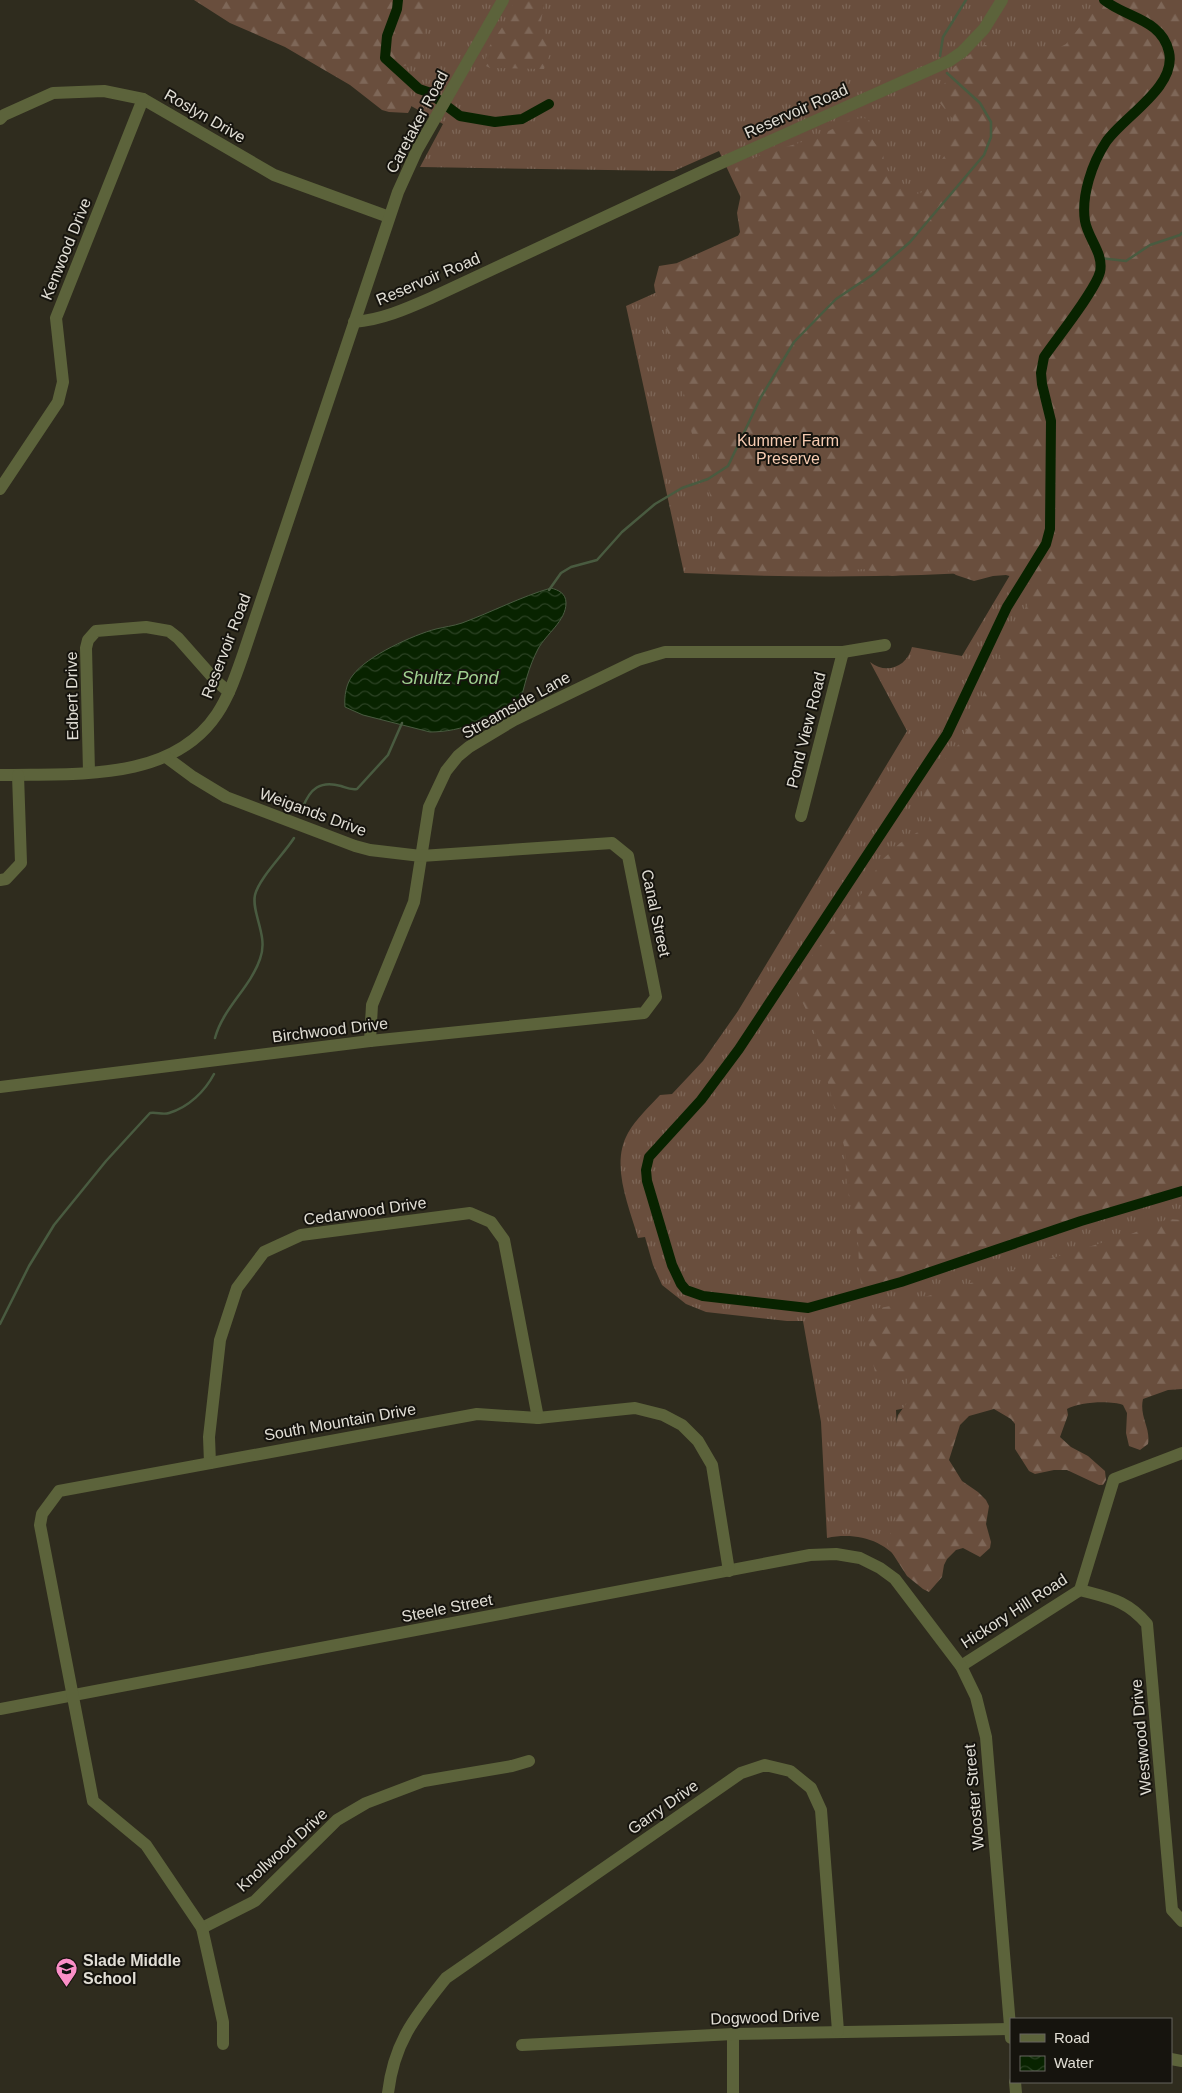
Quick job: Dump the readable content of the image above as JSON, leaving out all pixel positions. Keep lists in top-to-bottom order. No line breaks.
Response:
{"streets":{"street":["Reservoir Road","Roslyn Drive","Caretaker Road","Kenwood Drive","Edbert Drive","Streamside Lane","Pond View Road","Weigands Drive","Canal Street","Birchwood Drive","Cedarwood Drive","South Mountain Drive","Steele Street","Hickory Hill Road","Westwood Drive","Wooster Street","Garry Drive","Knollwood Drive","Dogwood Drive"]},"crossings":[["Reservoir Road","Caretaker Road"],["Reservoir Road","Edbert Drive"],["Reservoir Road","Weigands Drive"],["Roslyn Drive","Caretaker Road"],["Roslyn Drive","Kenwood Drive"],["Streamside Lane","Pond View Road"],["Streamside Lane","Weigands Drive"],["Streamside Lane","Birchwood Drive"],["Weigands Drive","Canal Street"],["Canal Street","Birchwood Drive"],["Cedarwood Drive","South Mountain Drive"],["South Mountain Drive","Steele Street"],["South Mountain Drive","Knollwood Drive"],["Steele Street","Wooster Street"],["Hickory Hill Road","Westwood Drive"],["Hickory Hill Road","Wooster Street"],["Wooster Street","Dogwood Drive"],["Garry Drive","Dogwood Drive"]],"water":["Shultz Pond"],"parks":["Kummer Farm Preserve"],"places":{"school or university":["Slade Middle School"]},"legend":["Road","Water"]}
